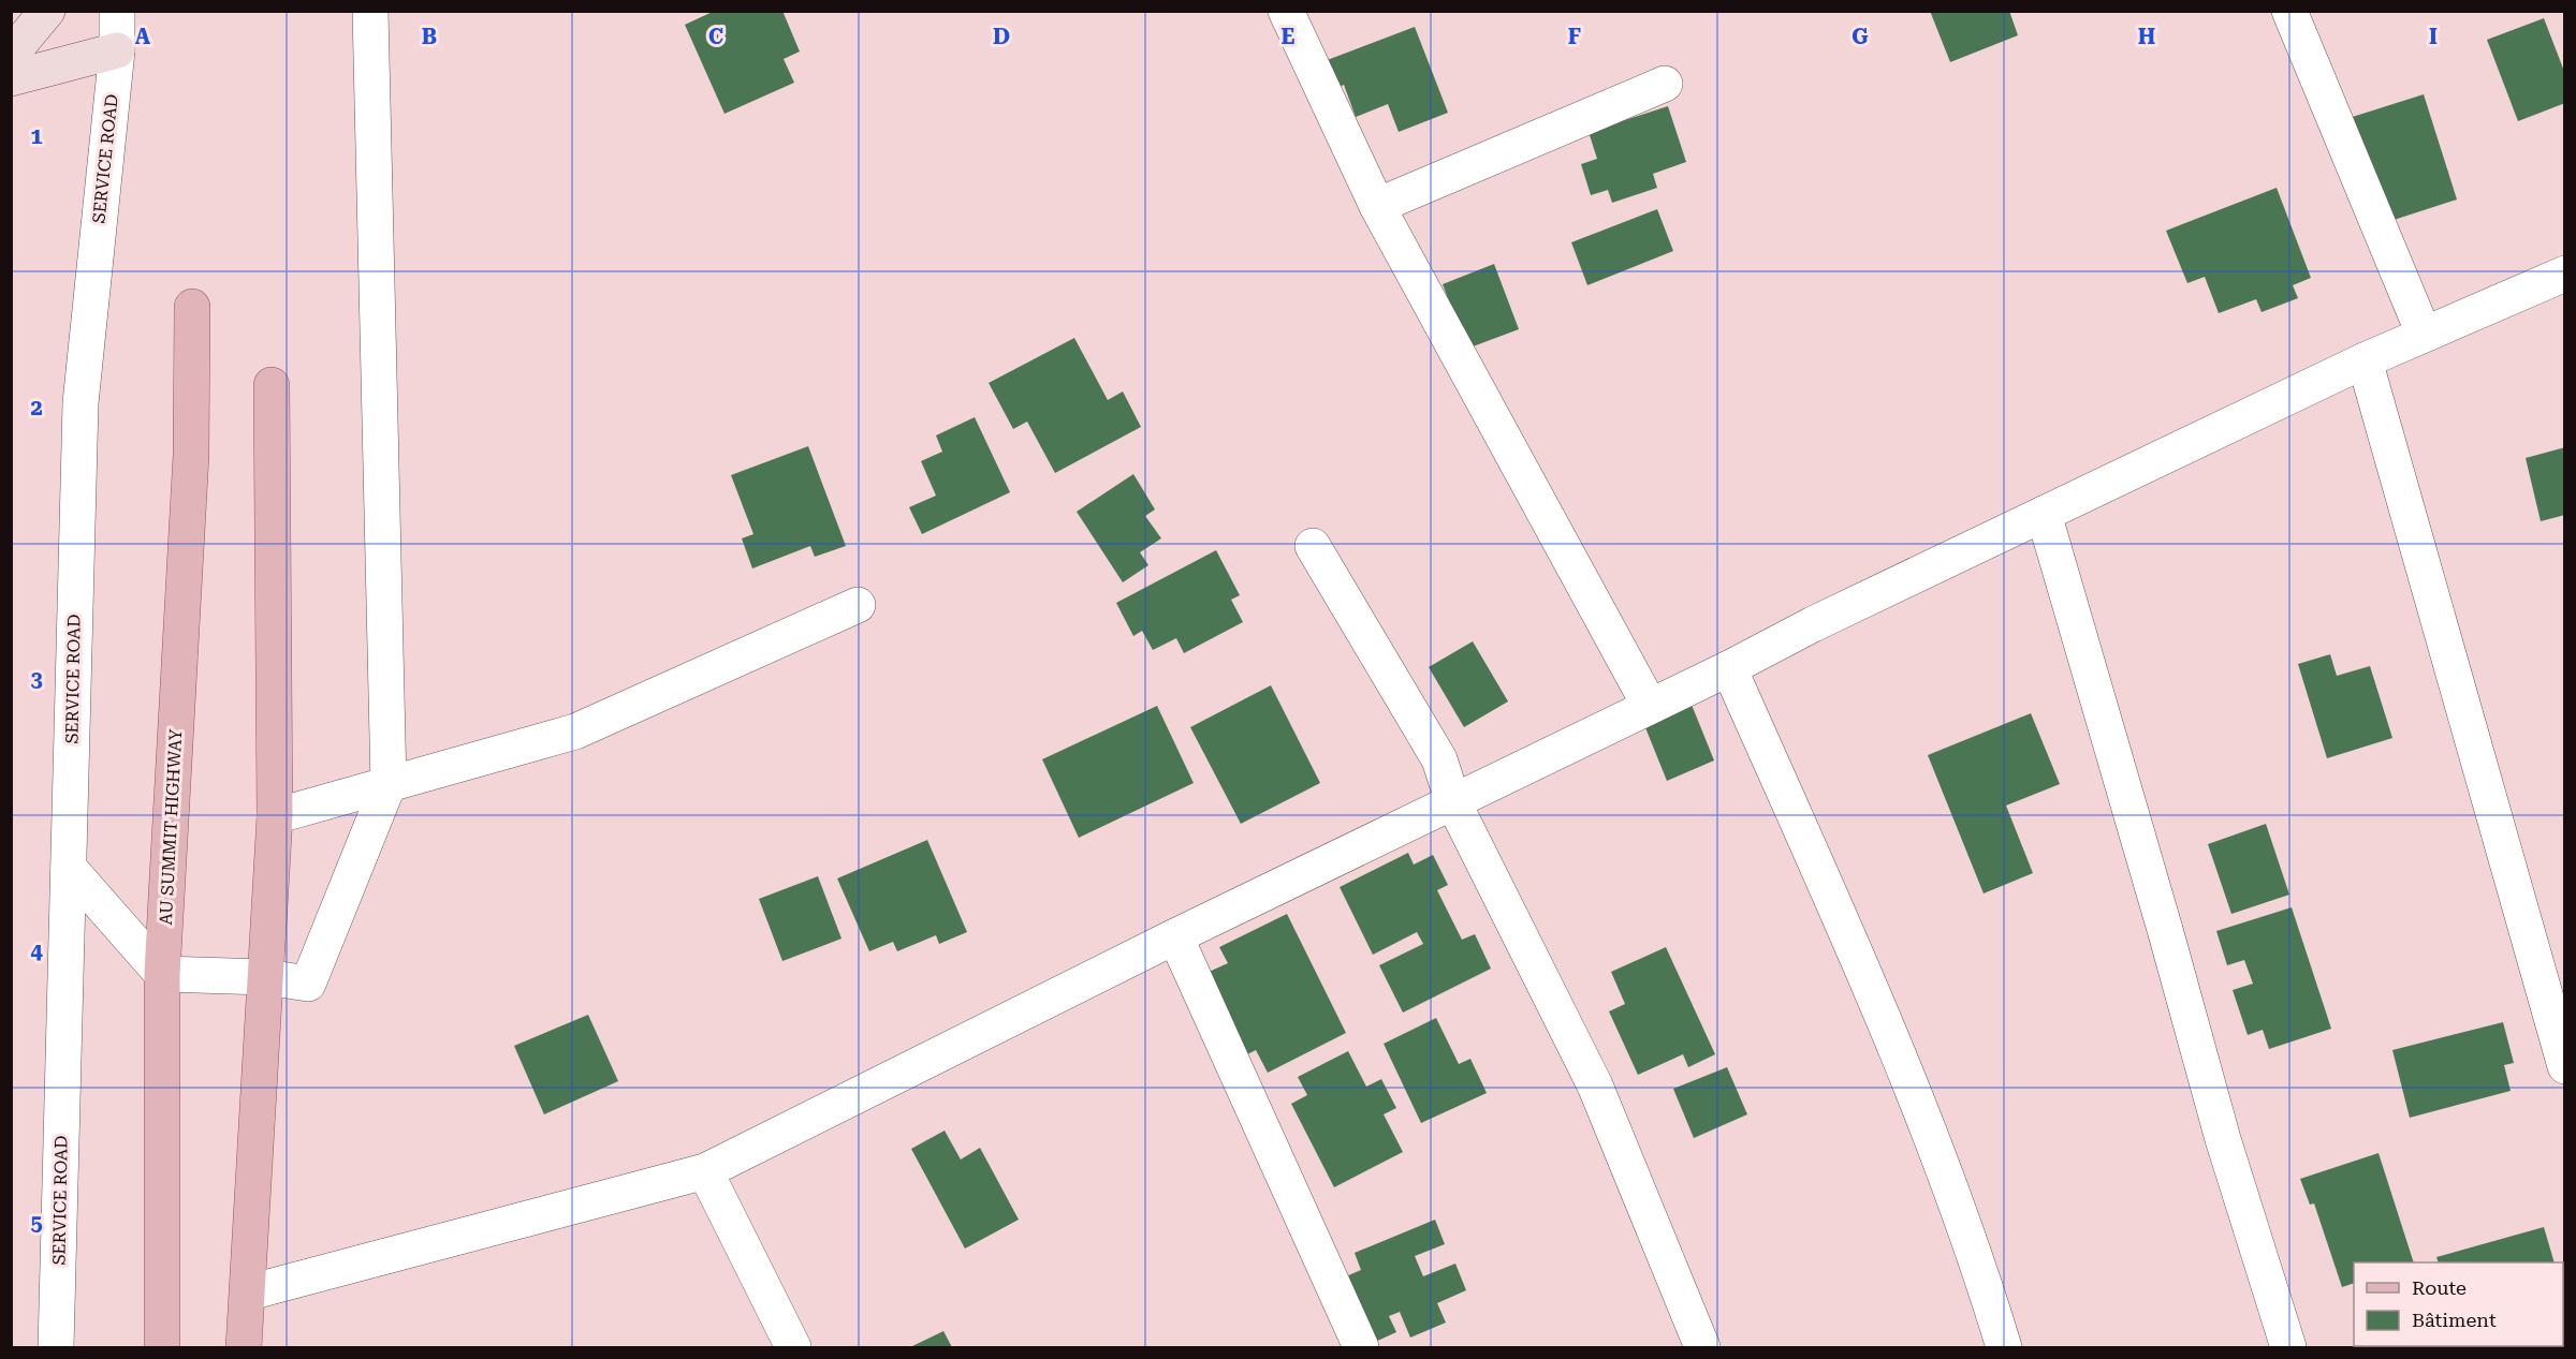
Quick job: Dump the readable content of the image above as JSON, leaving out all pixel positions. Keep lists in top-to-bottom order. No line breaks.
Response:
{"streets":{"main road":["AU SUMMIT HIGHWAY"],"street":["SERVICE ROAD"]},"legend":["Route","Bâtiment"],"grid":{"columns":["A","B","C","D","E","F","G","H","I"],"rows":["1","2","3","4","5"]}}
